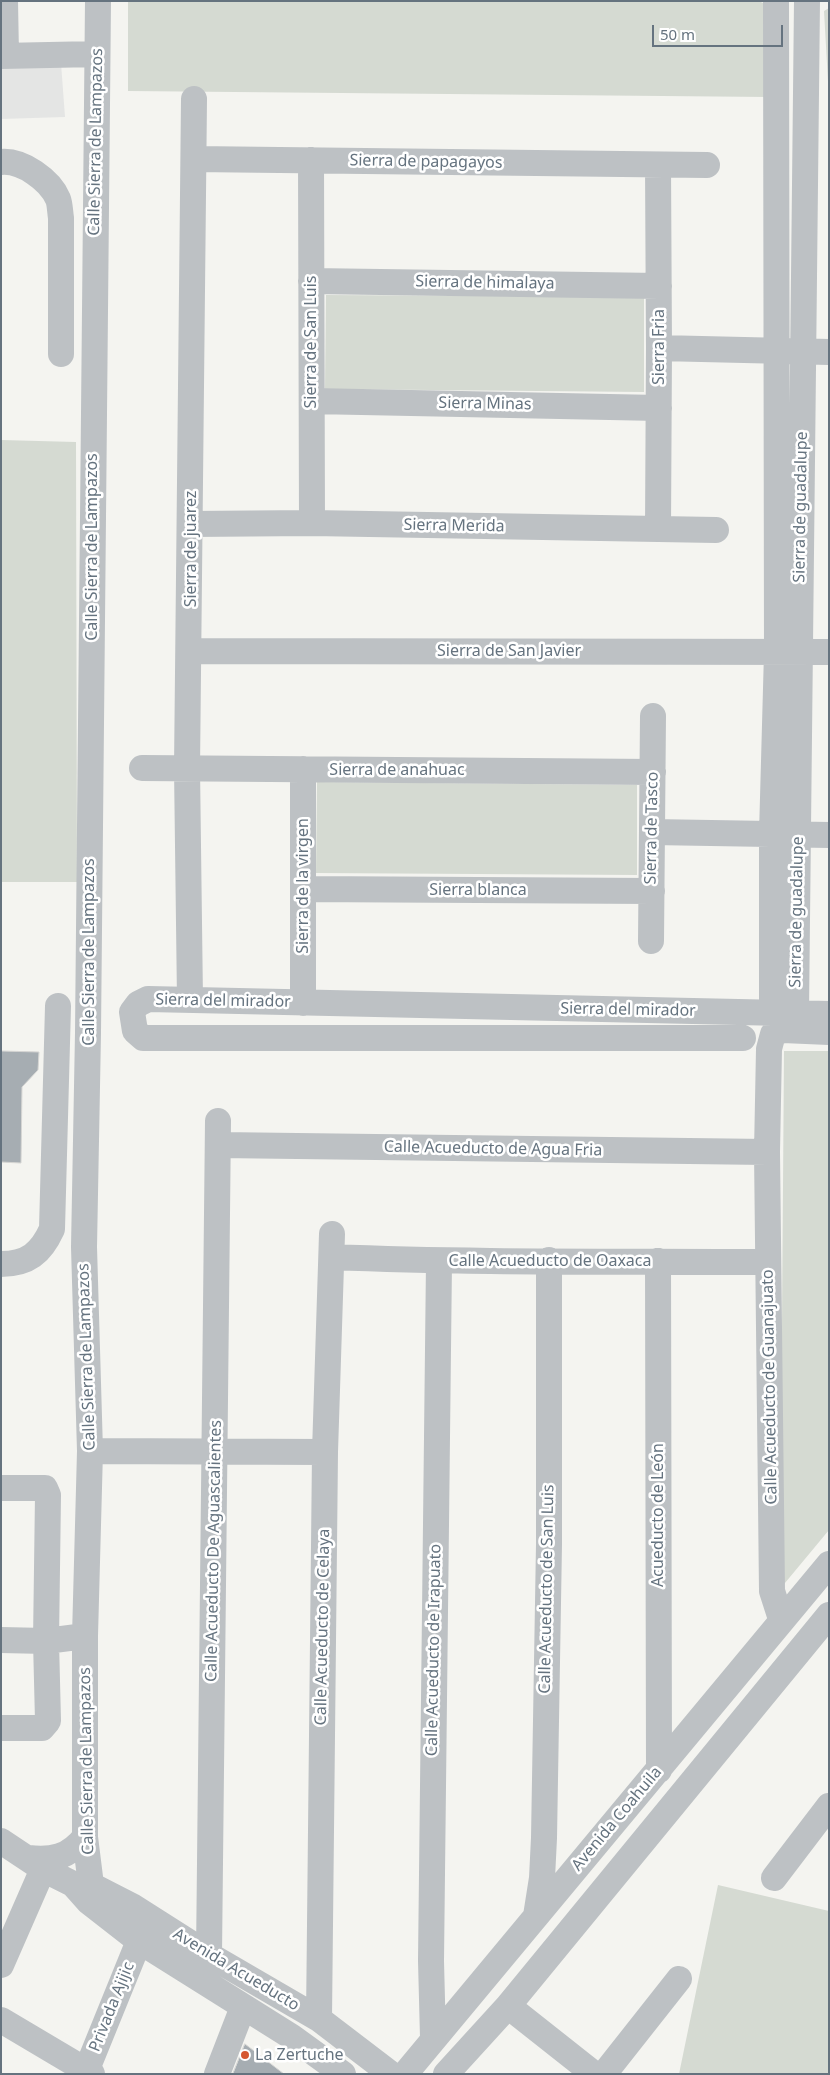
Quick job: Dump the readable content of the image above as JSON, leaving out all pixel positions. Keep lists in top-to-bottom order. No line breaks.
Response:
{"streets":{"street":["Calle Sierra de Lampazos","Sierra de papagayos","Sierra de himalaya","Sierra de San Luis","Sierra Fria","Sierra Minas","Sierra de guadalupe","Sierra Merida","Sierra de juarez","Sierra de San Javier","Sierra de anahuac","Sierra de Tasco","Sierra de la virgen","Sierra blanca","Sierra del mirador","Calle Acueducto de Agua Fria","Calle Acueducto de Oaxaca","Calle Acueducto de Guanajuato","Acueducto de León","Calle Acueducto De Aguascalientes","Calle Acueducto de San Luis","Calle Acueducto de Celaya","Calle Acueducto de Irapuato","Avenida Coahuila","Avenida Acueducto","Privada Ajijic"]},"crossings":[["Calle Sierra de Lampazos","Avenida Acueducto"],["Sierra de papagayos","Sierra de San Luis"],["Sierra de papagayos","Sierra Fria"],["Sierra de papagayos","Sierra de juarez"],["Sierra de himalaya","Sierra de San Luis"],["Sierra de himalaya","Sierra Fria"],["Sierra de San Luis","Sierra Minas"],["Sierra de San Luis","Sierra Merida"],["Sierra Fria","Sierra Minas"],["Sierra Fria","Sierra Merida"],["Sierra de guadalupe","Sierra de San Javier"],["Sierra de guadalupe","Sierra del mirador"],["Sierra de guadalupe","Calle Acueducto de Guanajuato"],["Sierra Merida","Sierra de juarez"],["Sierra de juarez","Sierra de San Javier"],["Sierra de juarez","Sierra de anahuac"],["Sierra de juarez","Sierra del mirador"],["Sierra de anahuac","Sierra de Tasco"],["Sierra de anahuac","Sierra de la virgen"],["Sierra de Tasco","Sierra blanca"],["Sierra de la virgen","Sierra blanca"],["Sierra de la virgen","Sierra del mirador"],["Sierra del mirador","Calle Acueducto de Guanajuato"],["Calle Acueducto de Agua Fria","Calle Acueducto de Guanajuato"],["Calle Acueducto de Agua Fria","Calle Acueducto De Aguascalientes"],["Calle Acueducto de Oaxaca","Calle Acueducto de Guanajuato"],["Calle Acueducto de Oaxaca","Acueducto de León"],["Calle Acueducto de Oaxaca","Calle Acueducto de San Luis"],["Calle Acueducto de Oaxaca","Calle Acueducto de Celaya"],["Calle Acueducto de Oaxaca","Calle Acueducto de Irapuato"],["Calle Acueducto de Guanajuato","Avenida Coahuila"],["Acueducto de León","Avenida Coahuila"],["Calle Acueducto De Aguascalientes","Avenida Acueducto"],["Calle Acueducto de San Luis","Avenida Coahuila"],["Calle Acueducto de Celaya","Avenida Acueducto"],["Calle Acueducto de Irapuato","Avenida Coahuila"],["Avenida Acueducto","Privada Ajijic"]],"places":["La Zertuche"],"scale_bar":"50 m"}
